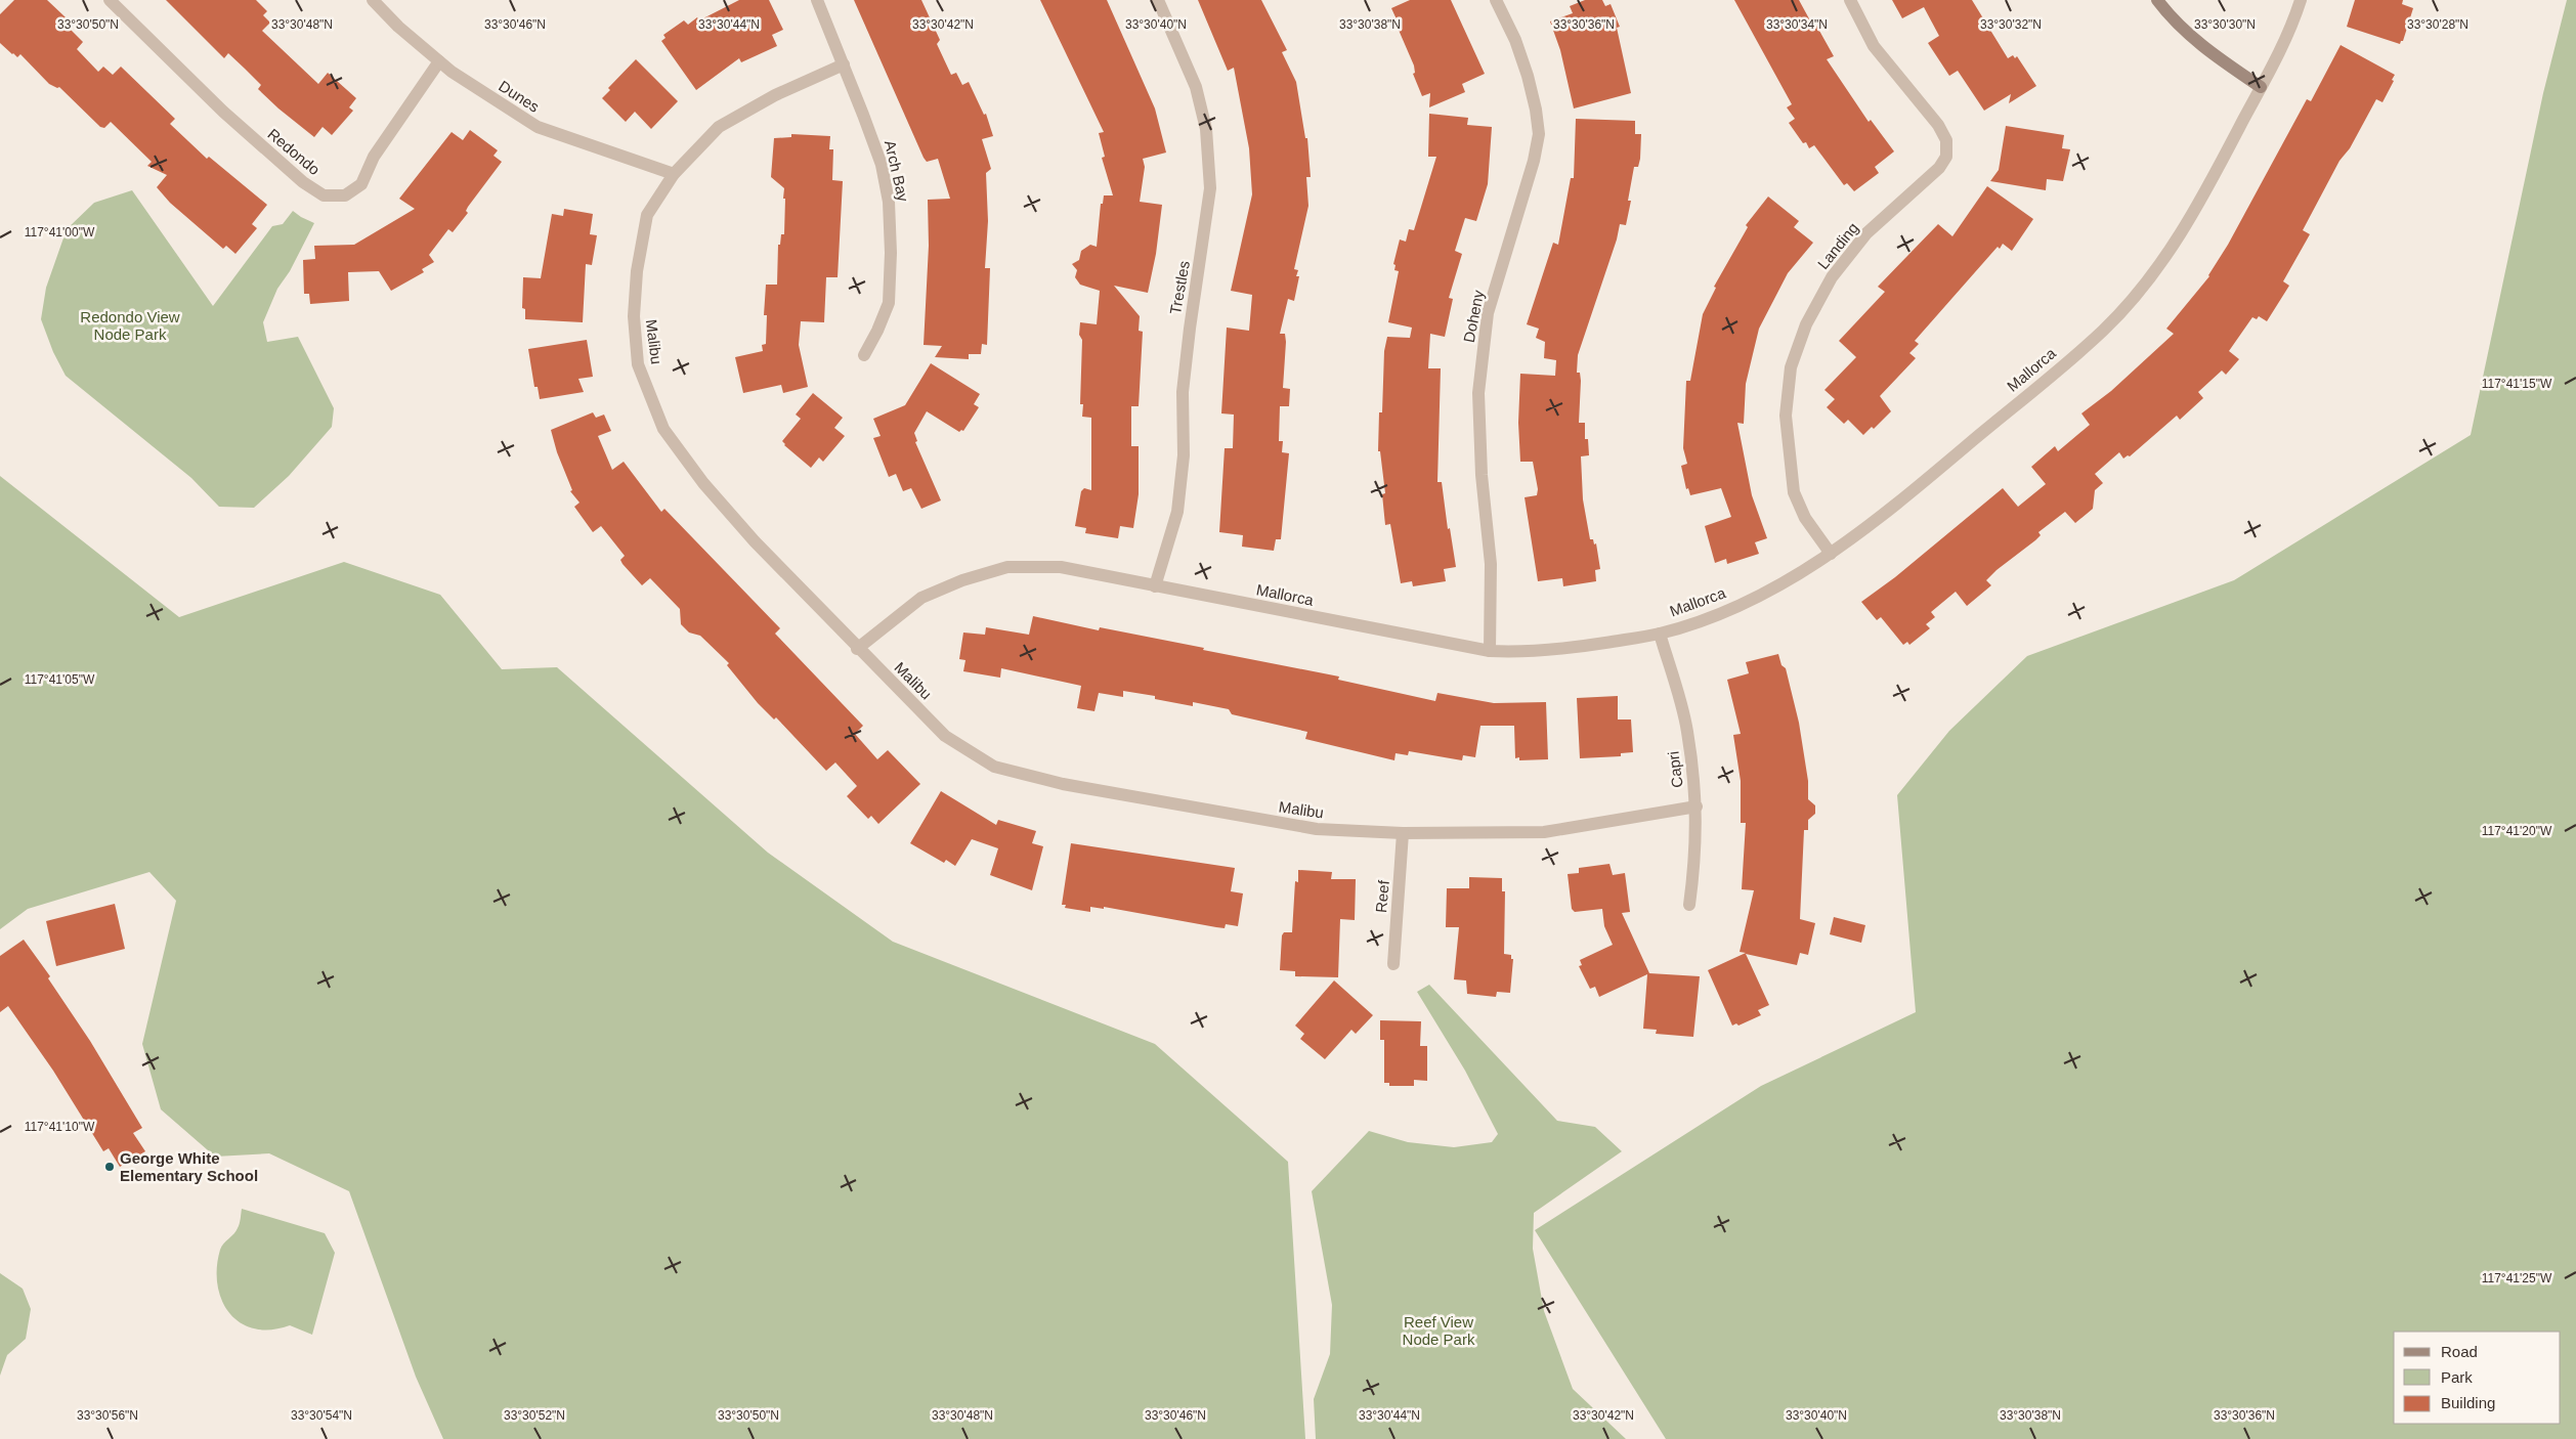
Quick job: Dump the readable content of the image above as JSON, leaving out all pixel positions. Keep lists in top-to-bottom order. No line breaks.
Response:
{"streets":{"street":["Dunes","Redondo","Arch Bay","Landing","Trestles","Doheny","Malibu","Mallorca","Capri","Reef"]},"crossings":[["Dunes","Redondo"],["Dunes","Malibu"],["Arch Bay","Malibu"],["Landing","Mallorca"],["Trestles","Mallorca"],["Doheny","Mallorca"],["Malibu","Mallorca"],["Malibu","Capri"],["Malibu","Reef"],["Mallorca","Capri"]],"parks":["Redondo View Node Park","Reef View Node Park"],"places":["George White Elementary School"],"legend":["Road","Park","Building"],"coordinates":["33°30'50\"N","33°30'48\"N","33°30'46\"N","33°30'42\"N","33°30'40\"N","33°30'38\"N","33°30'36\"N","33°30'34\"N","33°30'32\"N","33°30'28\"N","33°30'44\"N","33°30'30\"N","117°41'00\"W","117°41'15\"W","117°41'05\"W","117°41'20\"W","117°41'10\"W","117°41'25\"W","33°30'56\"N","33°30'54\"N","33°30'52\"N"]}
